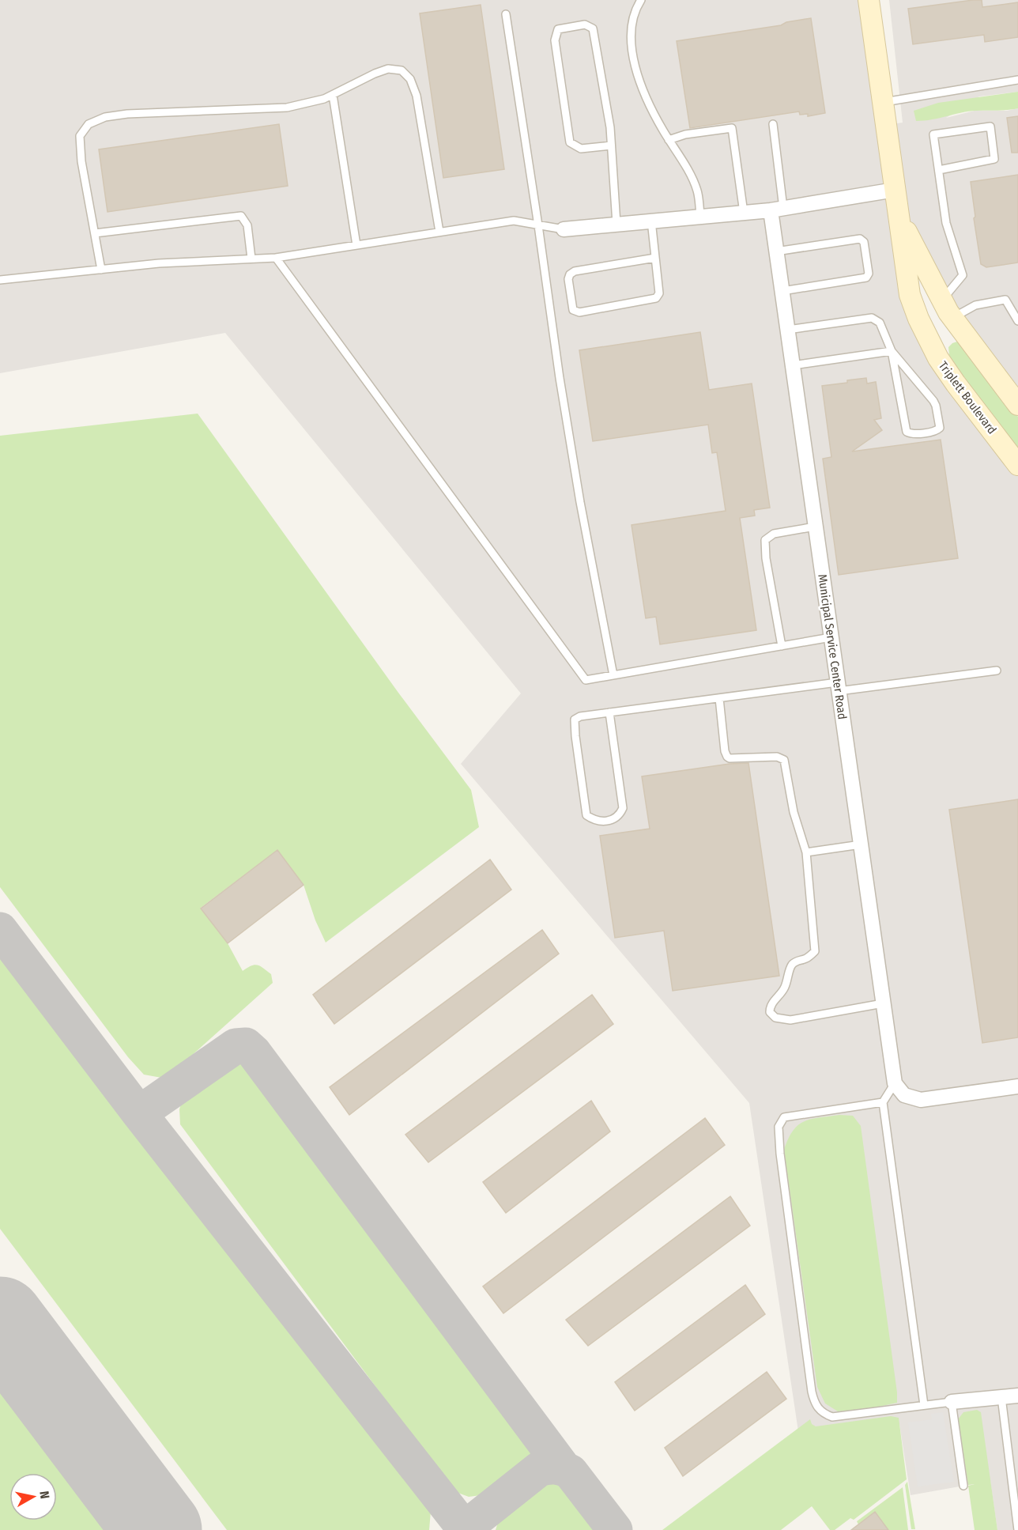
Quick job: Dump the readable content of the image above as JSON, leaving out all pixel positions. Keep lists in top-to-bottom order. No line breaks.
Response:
{"streets":{"main road":["Triplett Boulevard"],"street":["Municipal Service Center Road"]},"north":"right"}
